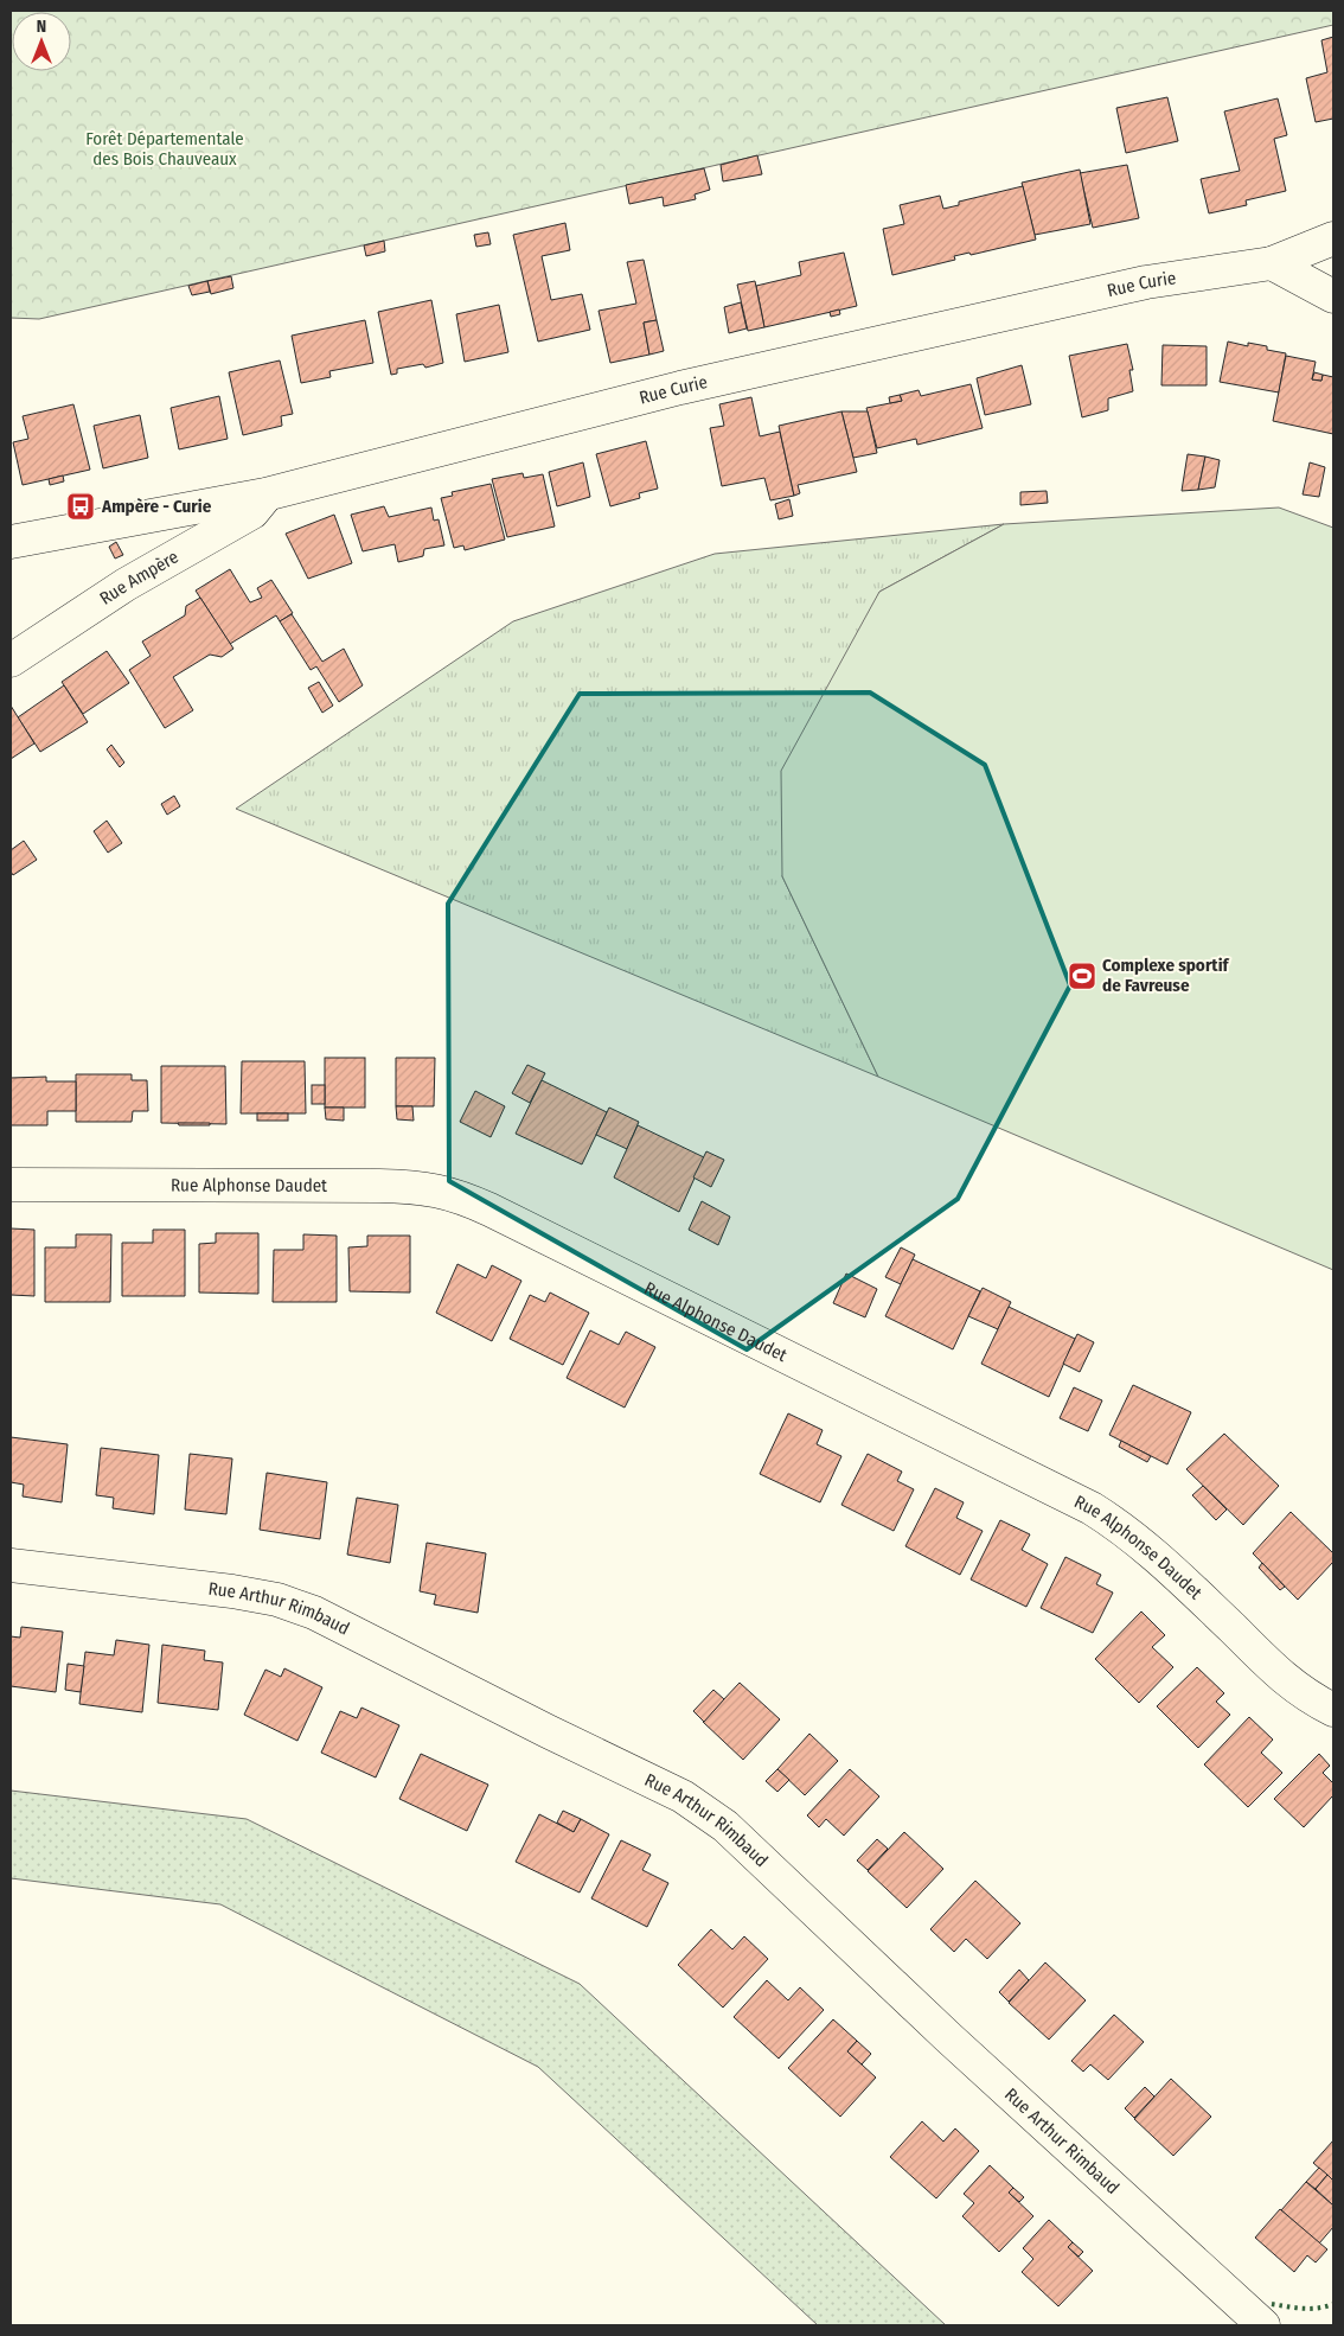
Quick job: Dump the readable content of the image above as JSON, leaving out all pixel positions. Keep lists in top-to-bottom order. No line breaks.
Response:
{"streets":{"street":["Rue Curie","Rue Ampère","Rue Alphonse Daudet","Rue Arthur Rimbaud"]},"crossings":[["Rue Curie","Rue Ampère"]],"parks":["Forêt Départementale des Bois Chauveaux"],"places":{"bus stop":["Ampère - Curie"],"sports":["Complexe sportif de Favreuse"]},"north":"top"}
